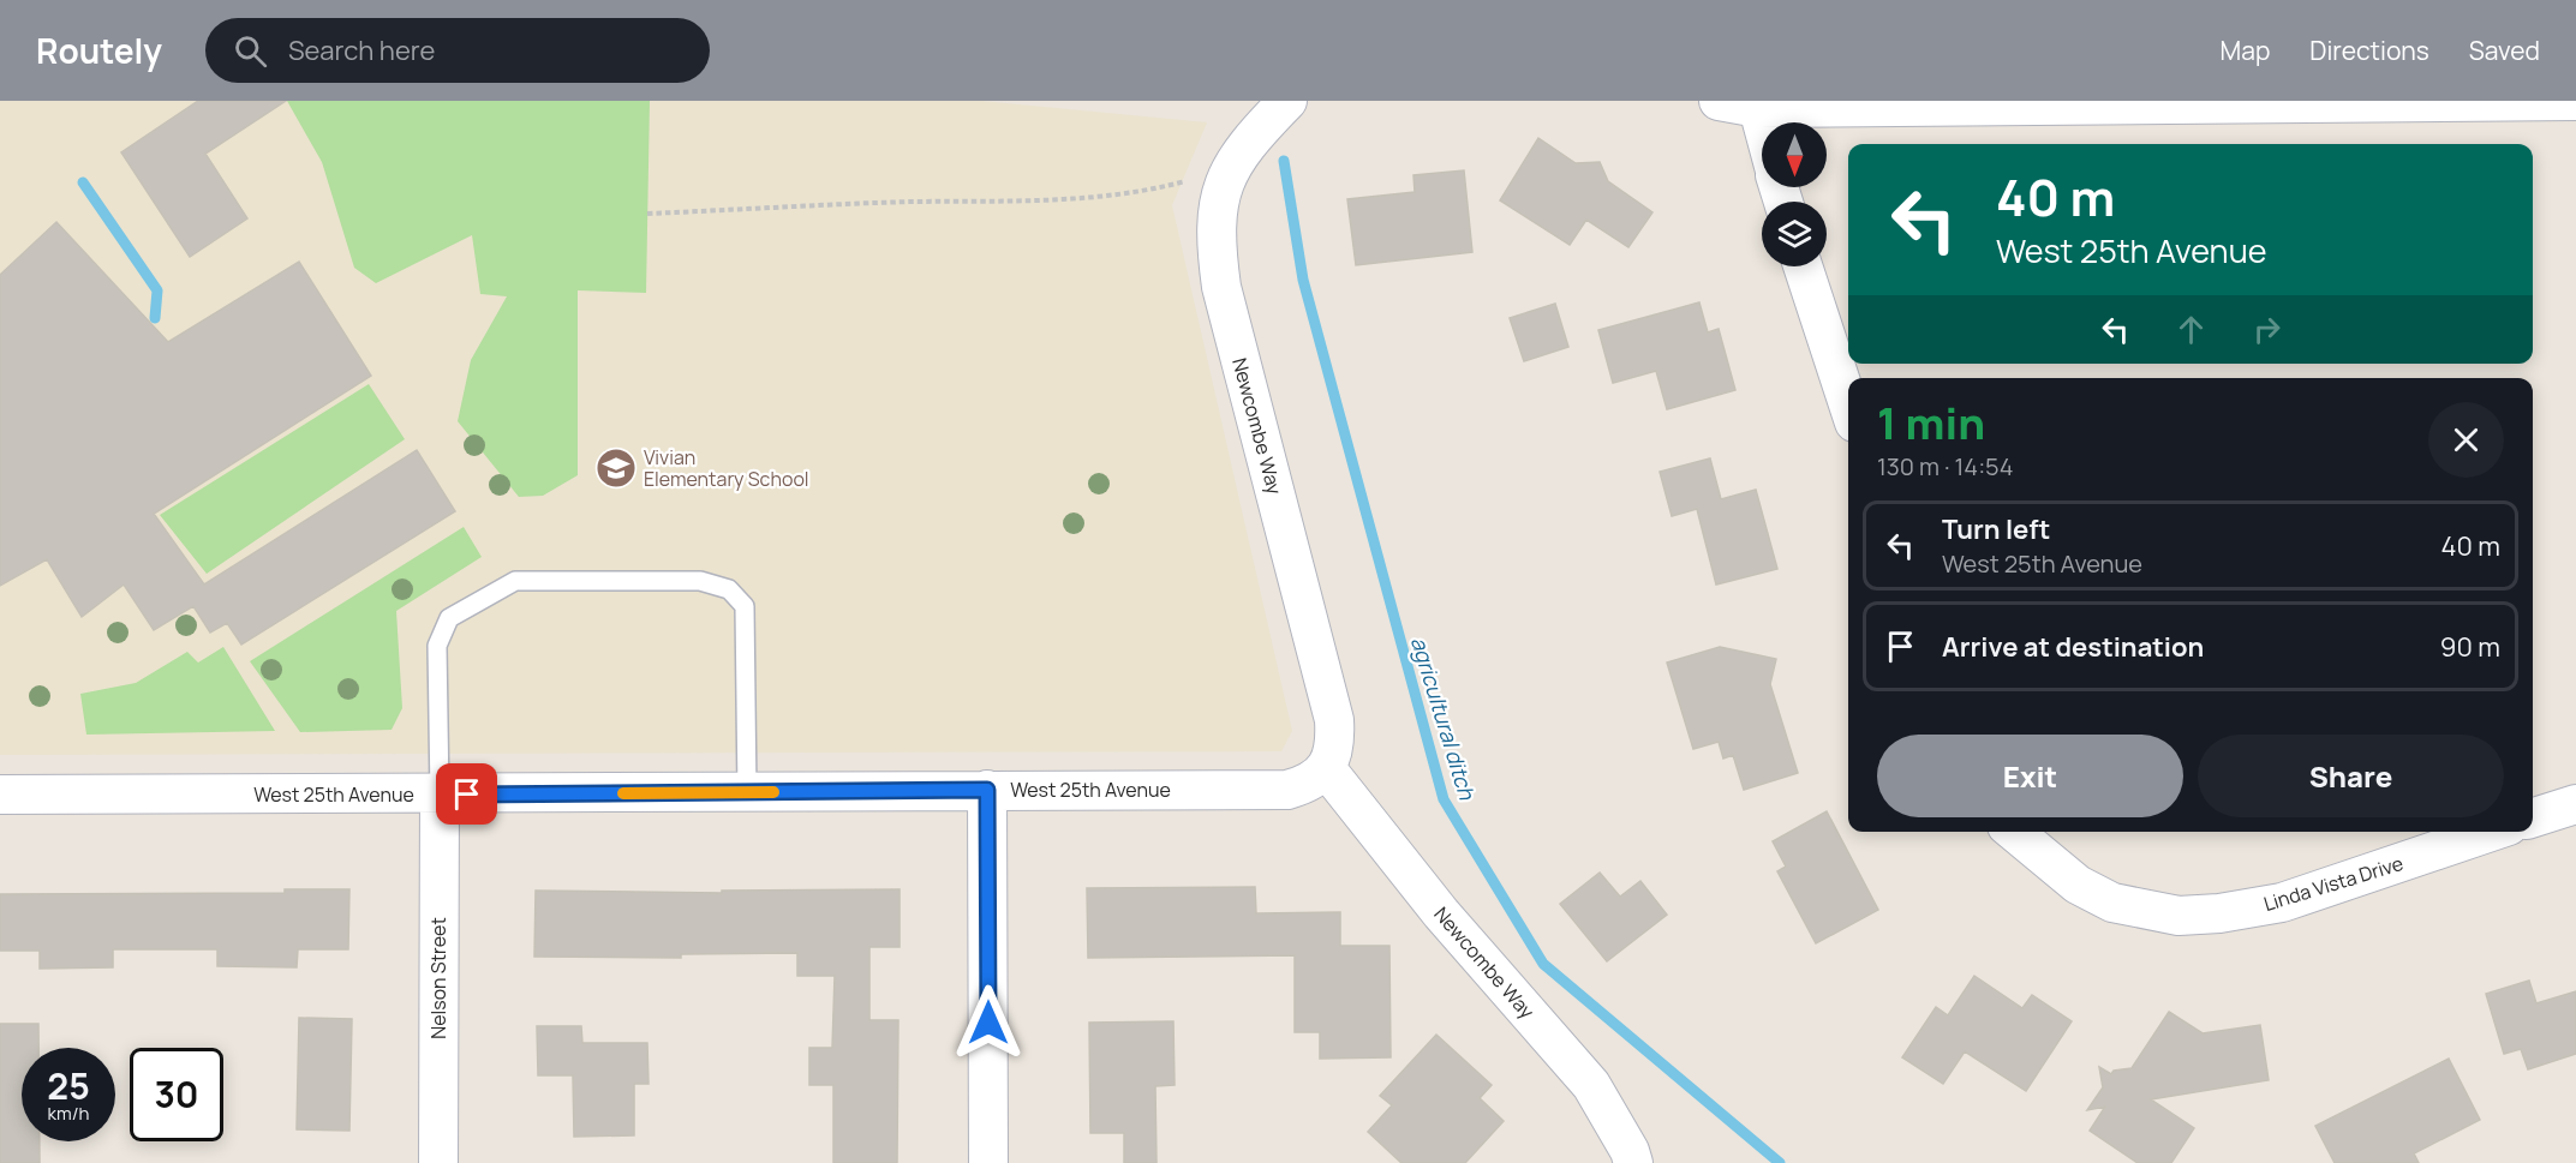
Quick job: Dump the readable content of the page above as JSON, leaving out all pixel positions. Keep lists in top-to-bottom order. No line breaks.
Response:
{"streets":{"street":["Newcombe Way","West 25th Avenue","Linda Vista Drive","Nelson Street"]},"crossings":[["Newcombe Way","West 25th Avenue"],["West 25th Avenue","Nelson Street"]],"water":["agricultural ditch"],"places":{"school or university":["Vivian Elementary School"]},"north":"bottom","page":{"header":"Routely","search":"Search here","nav":["Map","Directions","Saved"],"turn":["40 m","West 25th Avenue"],"heading":["1 min","130 m · 14:54"],"list":[{"name":"Turn left","note":"West 25th Avenue","value":"40 m"},{"name":"Arrive at destination","value":"90 m"}],"buttons":["Exit","Share"],"speed":"25 km/h","limit":"30"}}
